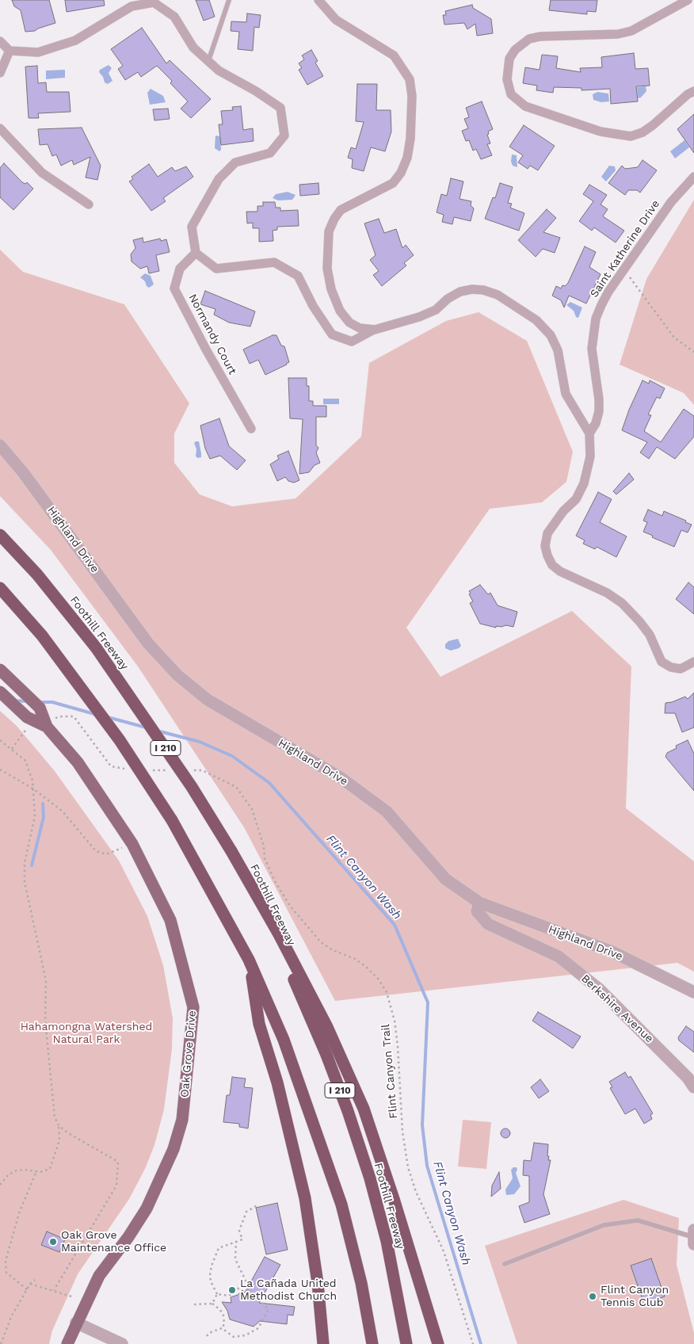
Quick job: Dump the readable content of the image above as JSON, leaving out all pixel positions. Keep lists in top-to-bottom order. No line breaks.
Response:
{"streets":{"highway":["Foothill Freeway","I 210"],"main road":["Oak Grove Drive"],"street":["Saint Katherine Drive","Normandy Court","Highland Drive","Berkshire Avenue"],"path":["Flint Canyon Trail"]},"crossings":[["Highland Drive","Berkshire Avenue"]],"water":["Flint Canyon Wash"],"parks":["Hahamongna Watershed Natural Park"],"places":["Oak Grove Maintenance Office","La Cañada United Methodist Church","Flint Canyon Tennis Club"]}
